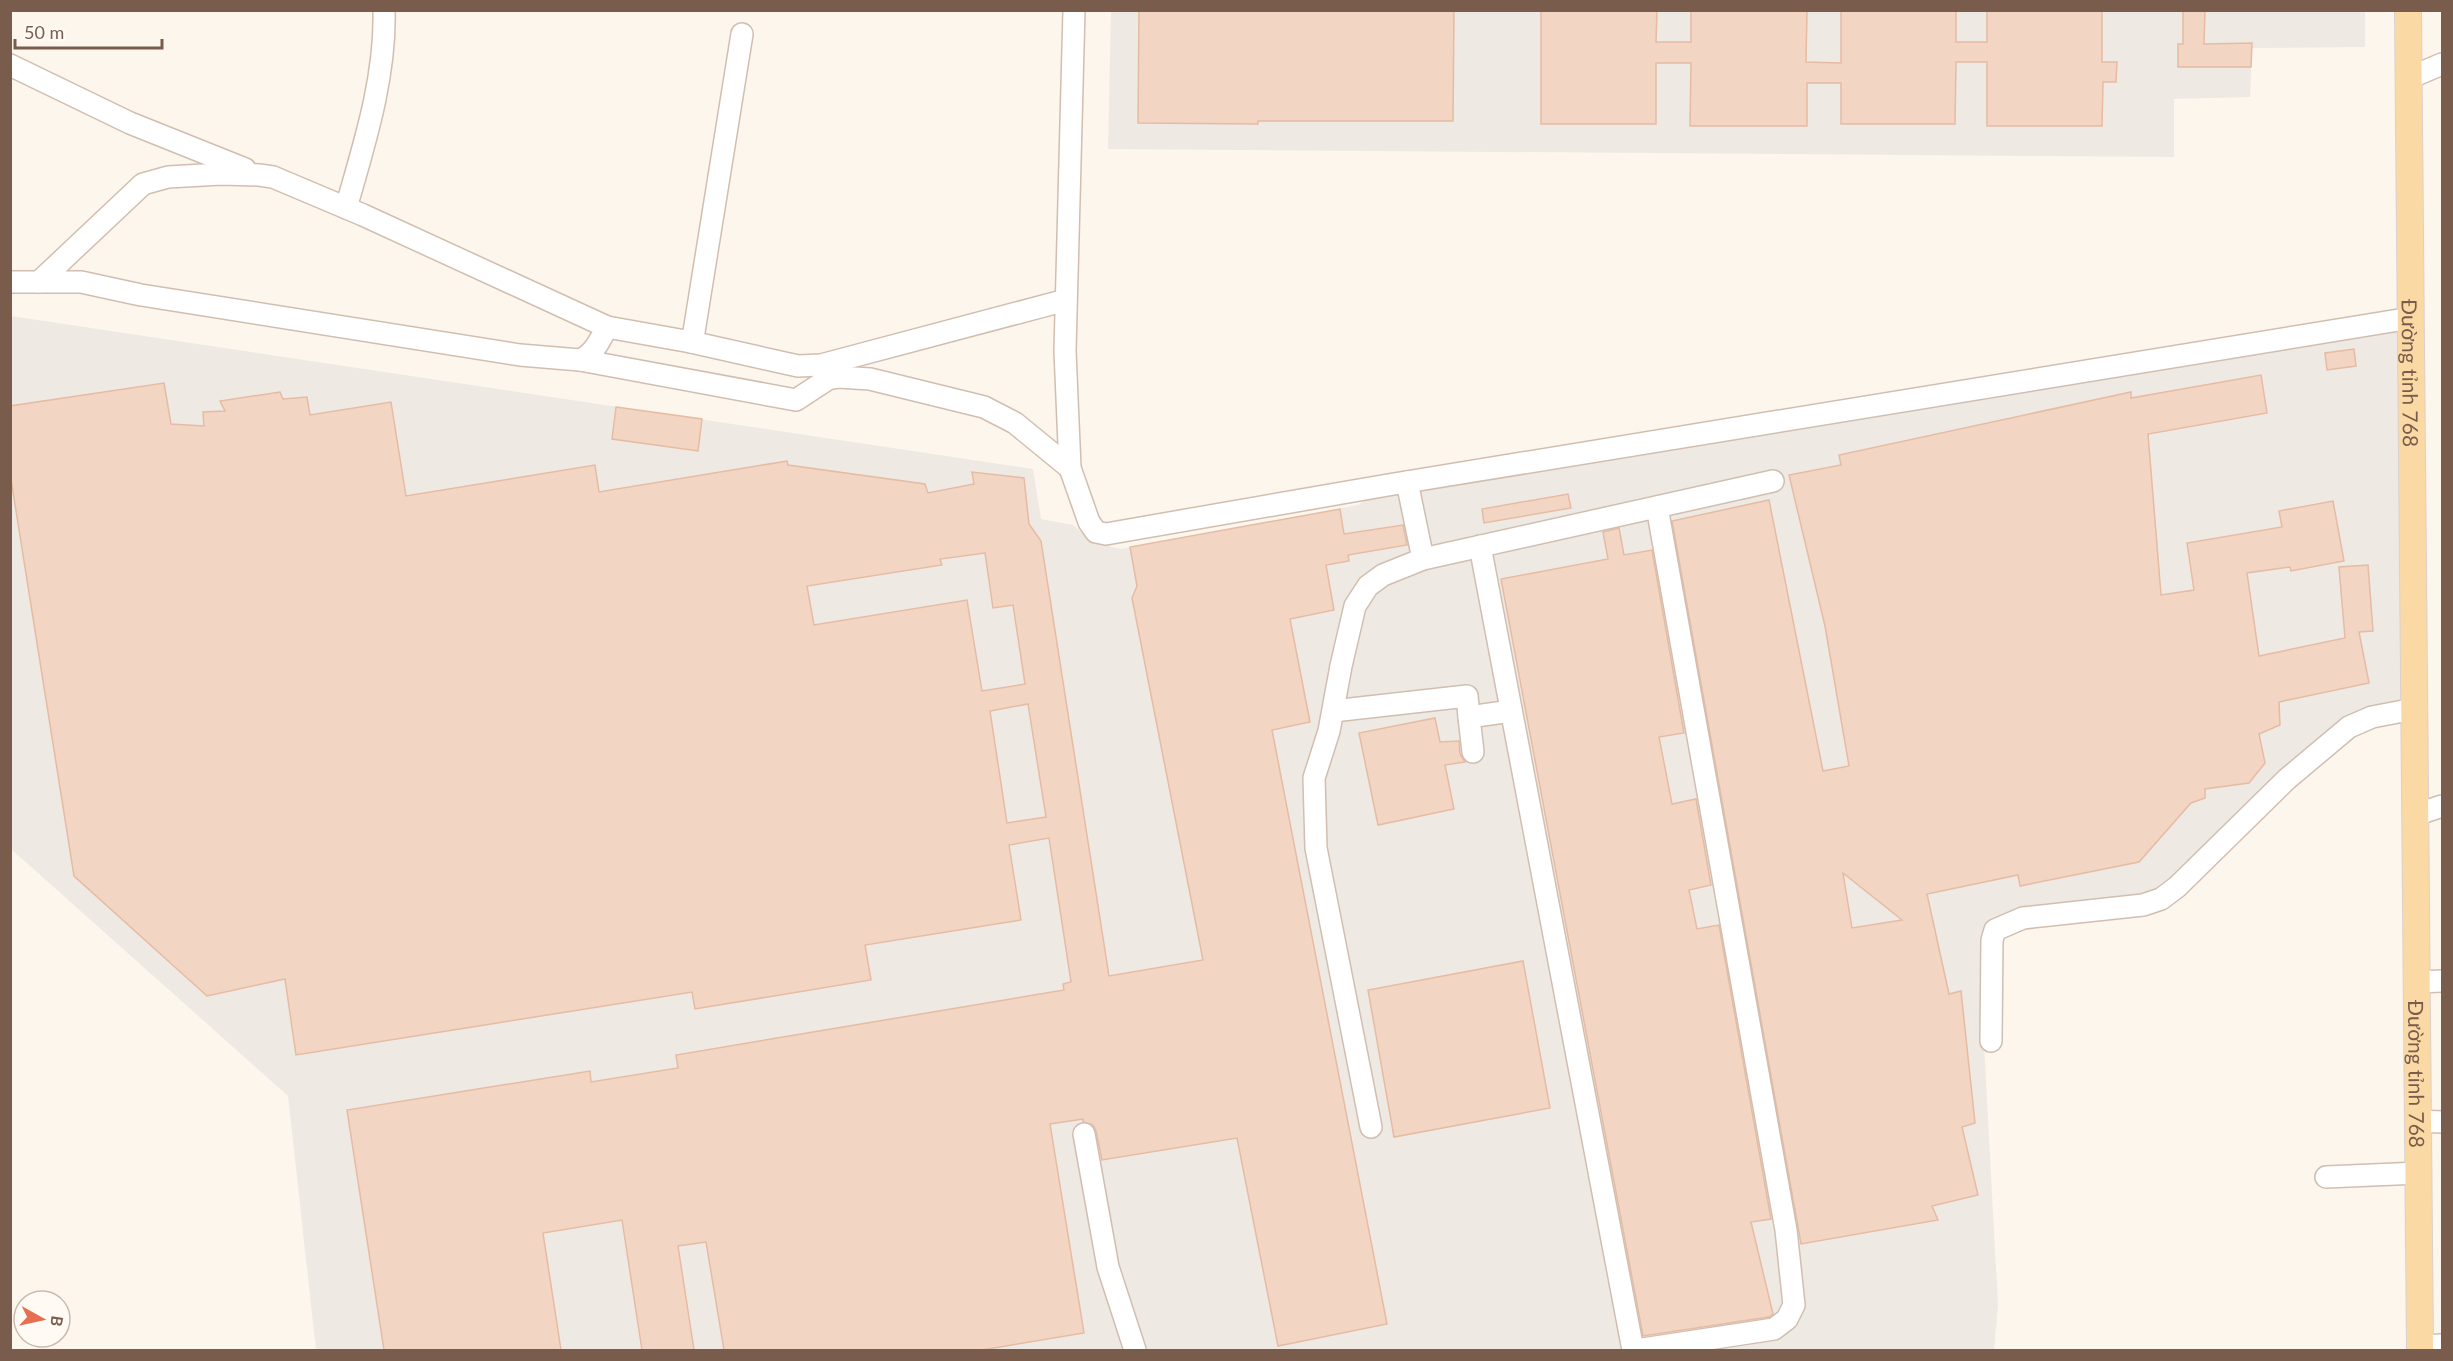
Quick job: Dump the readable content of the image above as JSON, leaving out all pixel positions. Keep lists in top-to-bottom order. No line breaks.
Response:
{"streets":{"main road":["Đường tỉnh 768"]},"scale_bar":"50 m","north":"right"}
